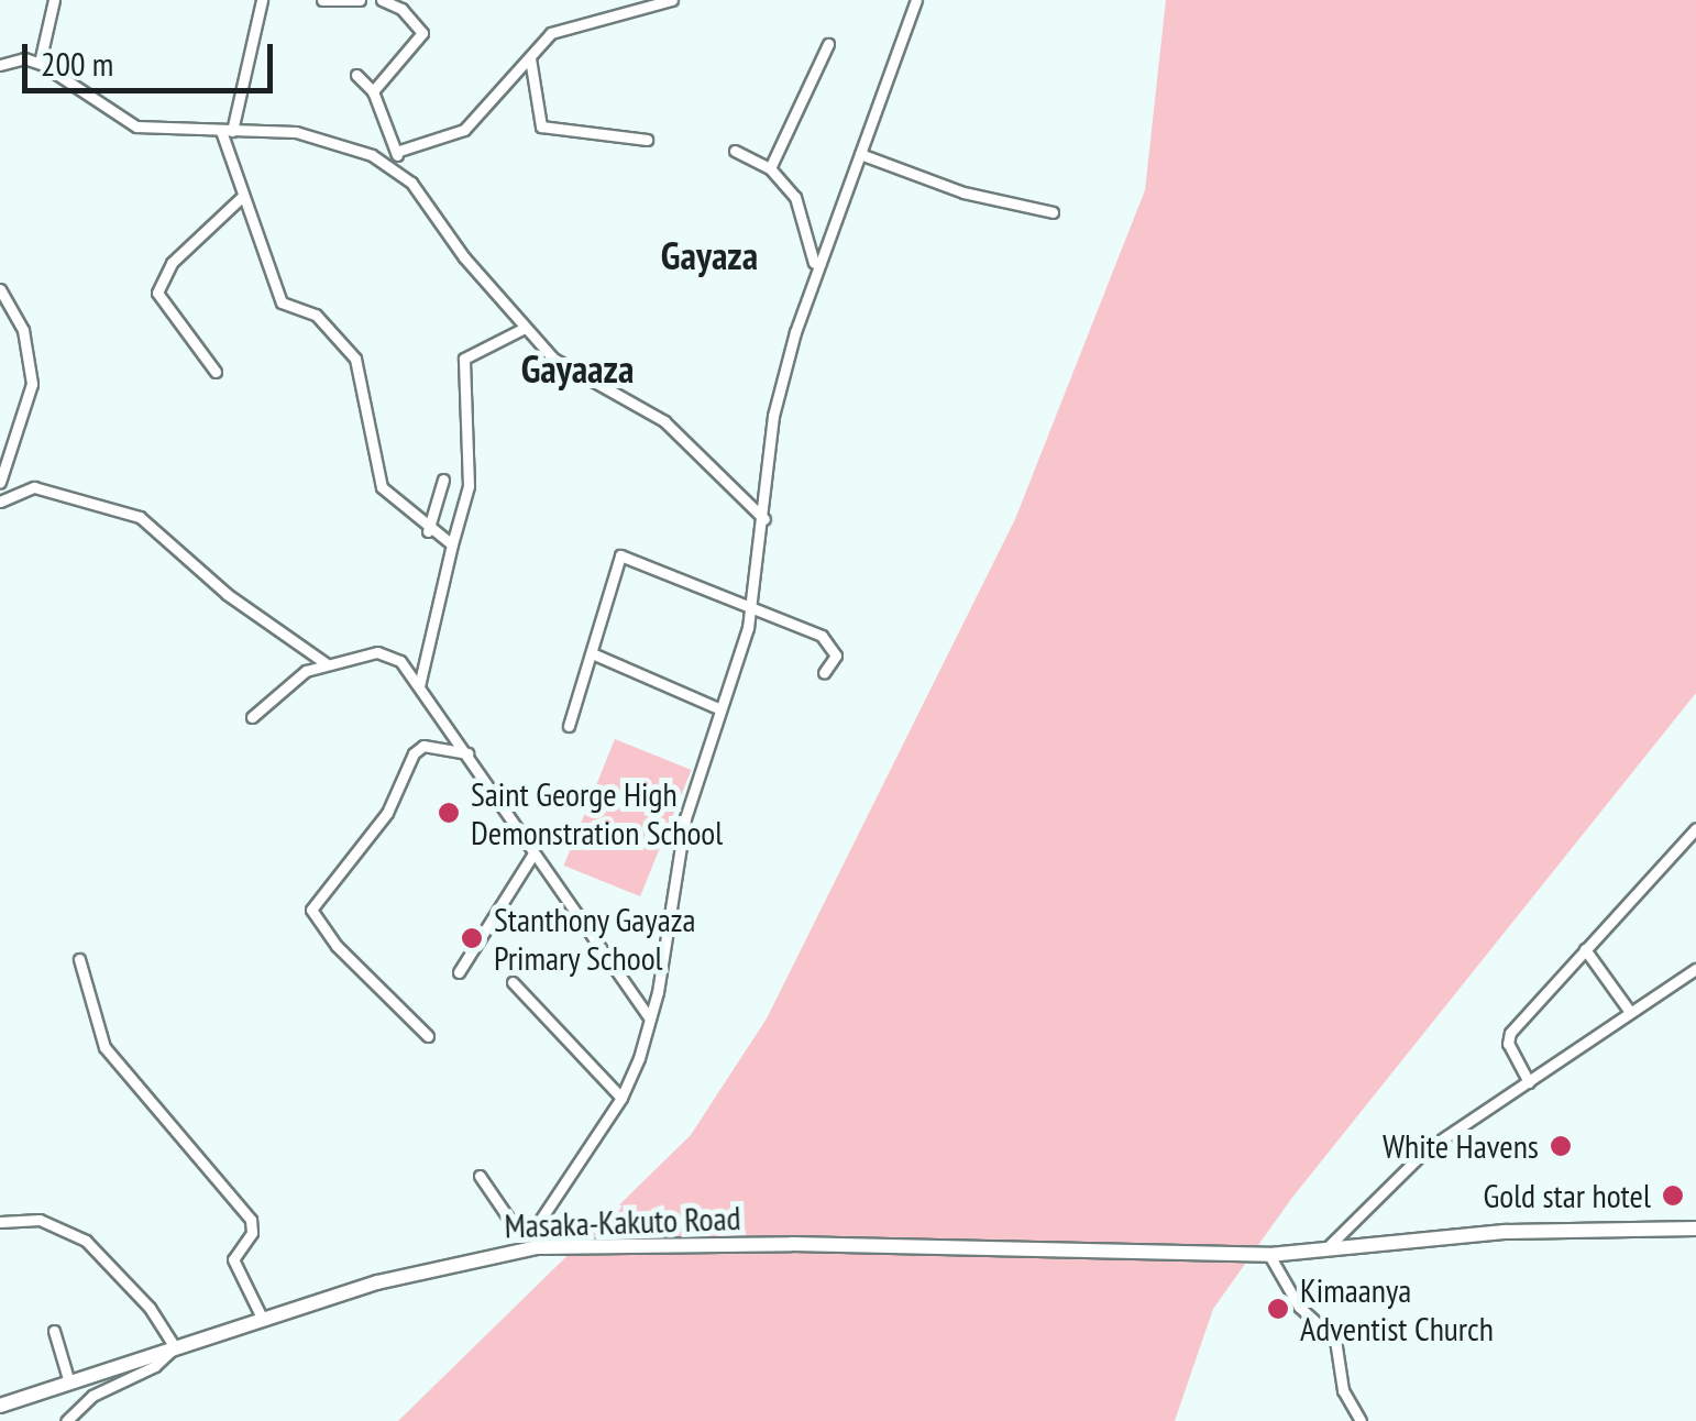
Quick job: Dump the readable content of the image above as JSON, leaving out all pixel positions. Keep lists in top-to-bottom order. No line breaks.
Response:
{"streets":{"highway":["Masaka-Kakuto Road"]},"districts":["Gayaza","Gayaaza"],"places":["Saint George High Demonstration School","Stanthony Gayaza Primary School","White Havens","Gold star hotel","Kimaanya Adventist Church"],"scale_bar":"200 m"}
